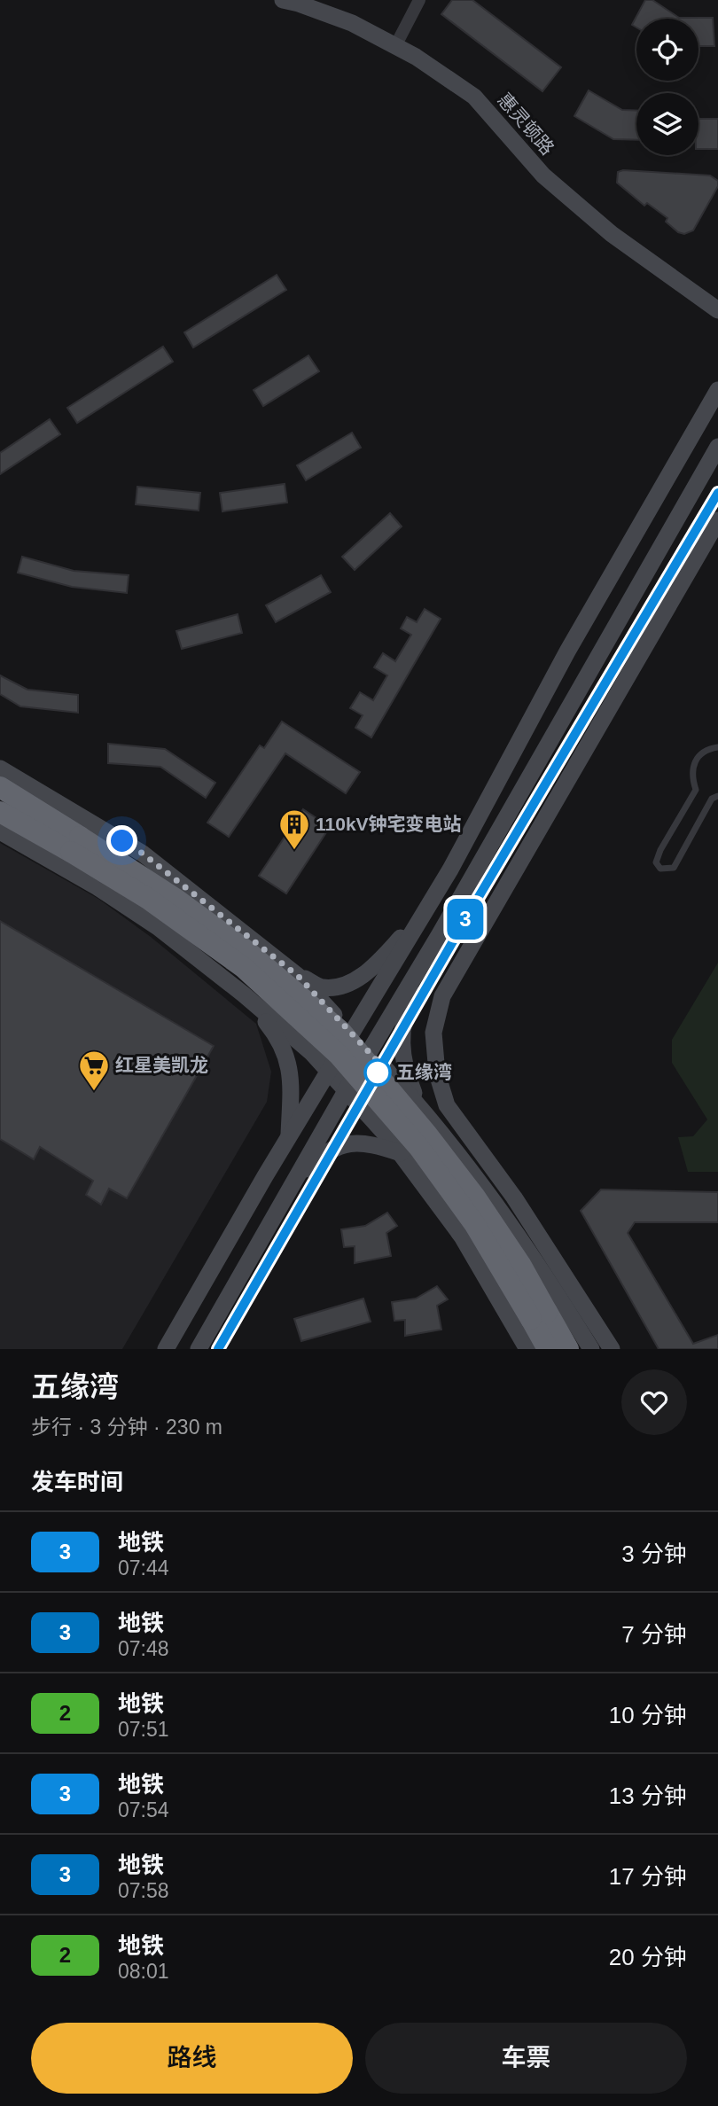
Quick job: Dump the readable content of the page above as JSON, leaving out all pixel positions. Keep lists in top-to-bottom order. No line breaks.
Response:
{"streets":{"main road":["惠灵顿路"]},"places":{"building":["110kV钟宅变电站"],"other":["五缘湾"],"supermarket":["红星美凯龙"]},"lines":["metro line 3"],"page":{"on_map":"3","heading":[["五缘湾","步行 · 3 分钟 · 230 m"],"发车时间"],"list":[{"mark":"3","name":"地铁","note":"07:44","value":"3 分钟"},{"mark":"3","name":"地铁","note":"07:48","value":"7 分钟"},{"mark":"2","name":"地铁","note":"07:51","value":"10 分钟"},{"mark":"3","name":"地铁","note":"07:54","value":"13 分钟"},{"mark":"3","name":"地铁","note":"07:58","value":"17 分钟"},{"mark":"2","name":"地铁","note":"08:01","value":"20 分钟"}],"buttons":["路线","车票"]}}
